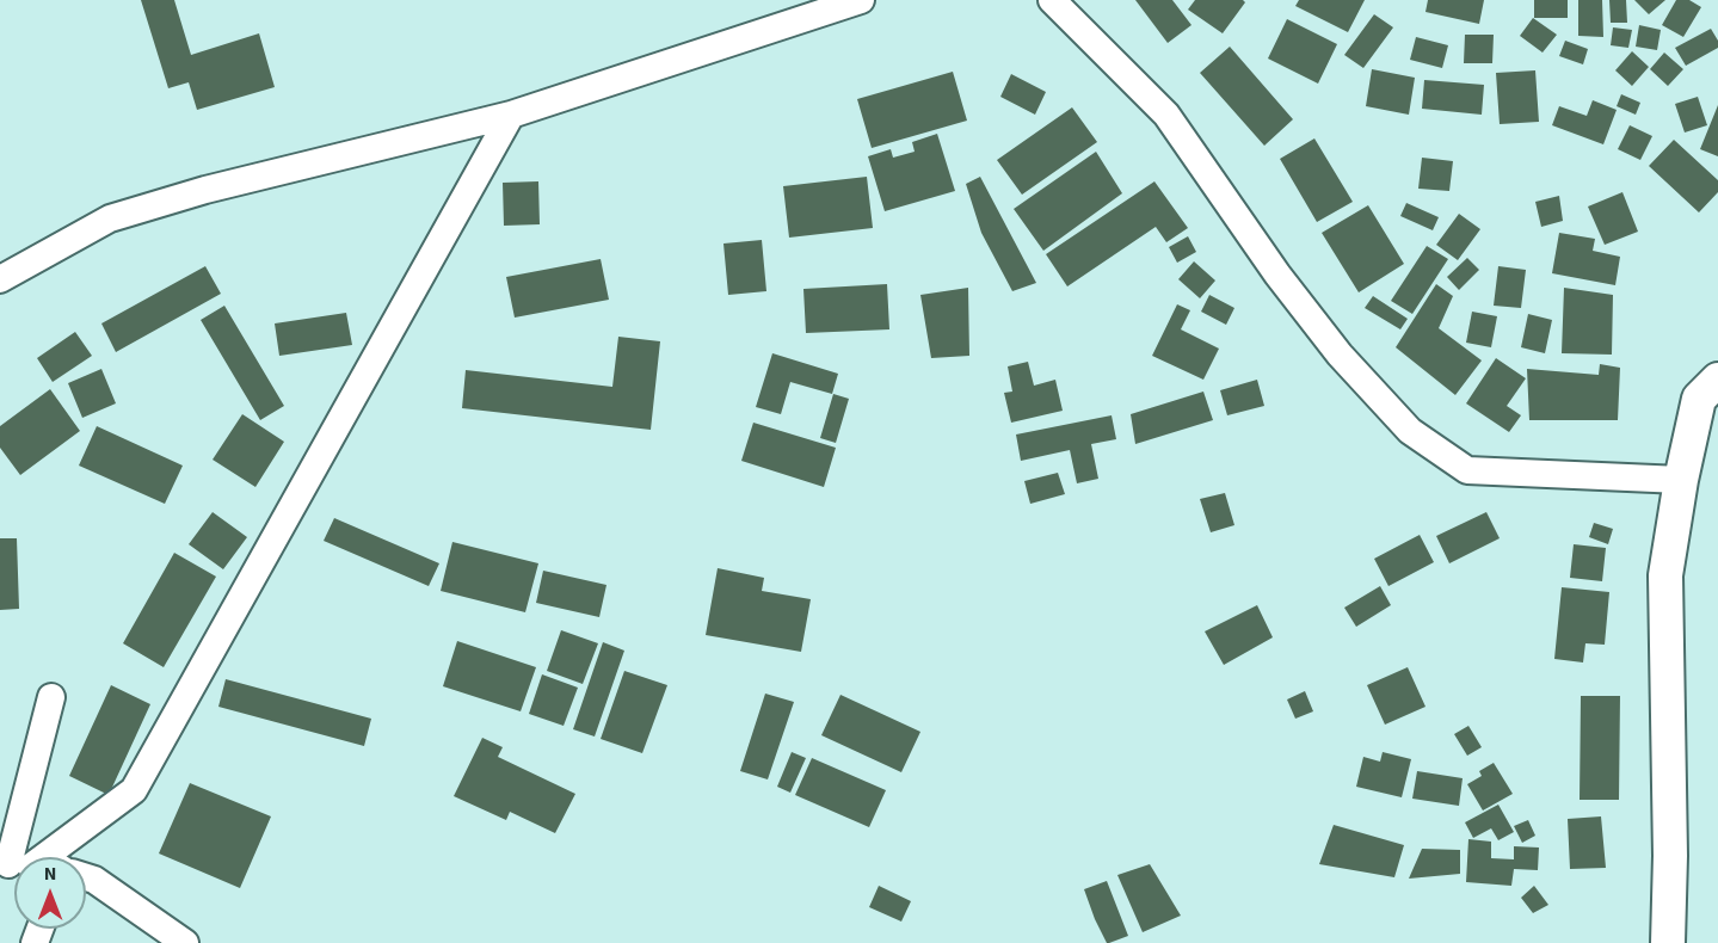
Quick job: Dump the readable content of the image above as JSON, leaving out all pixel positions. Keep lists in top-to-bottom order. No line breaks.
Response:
{"north":"top"}
